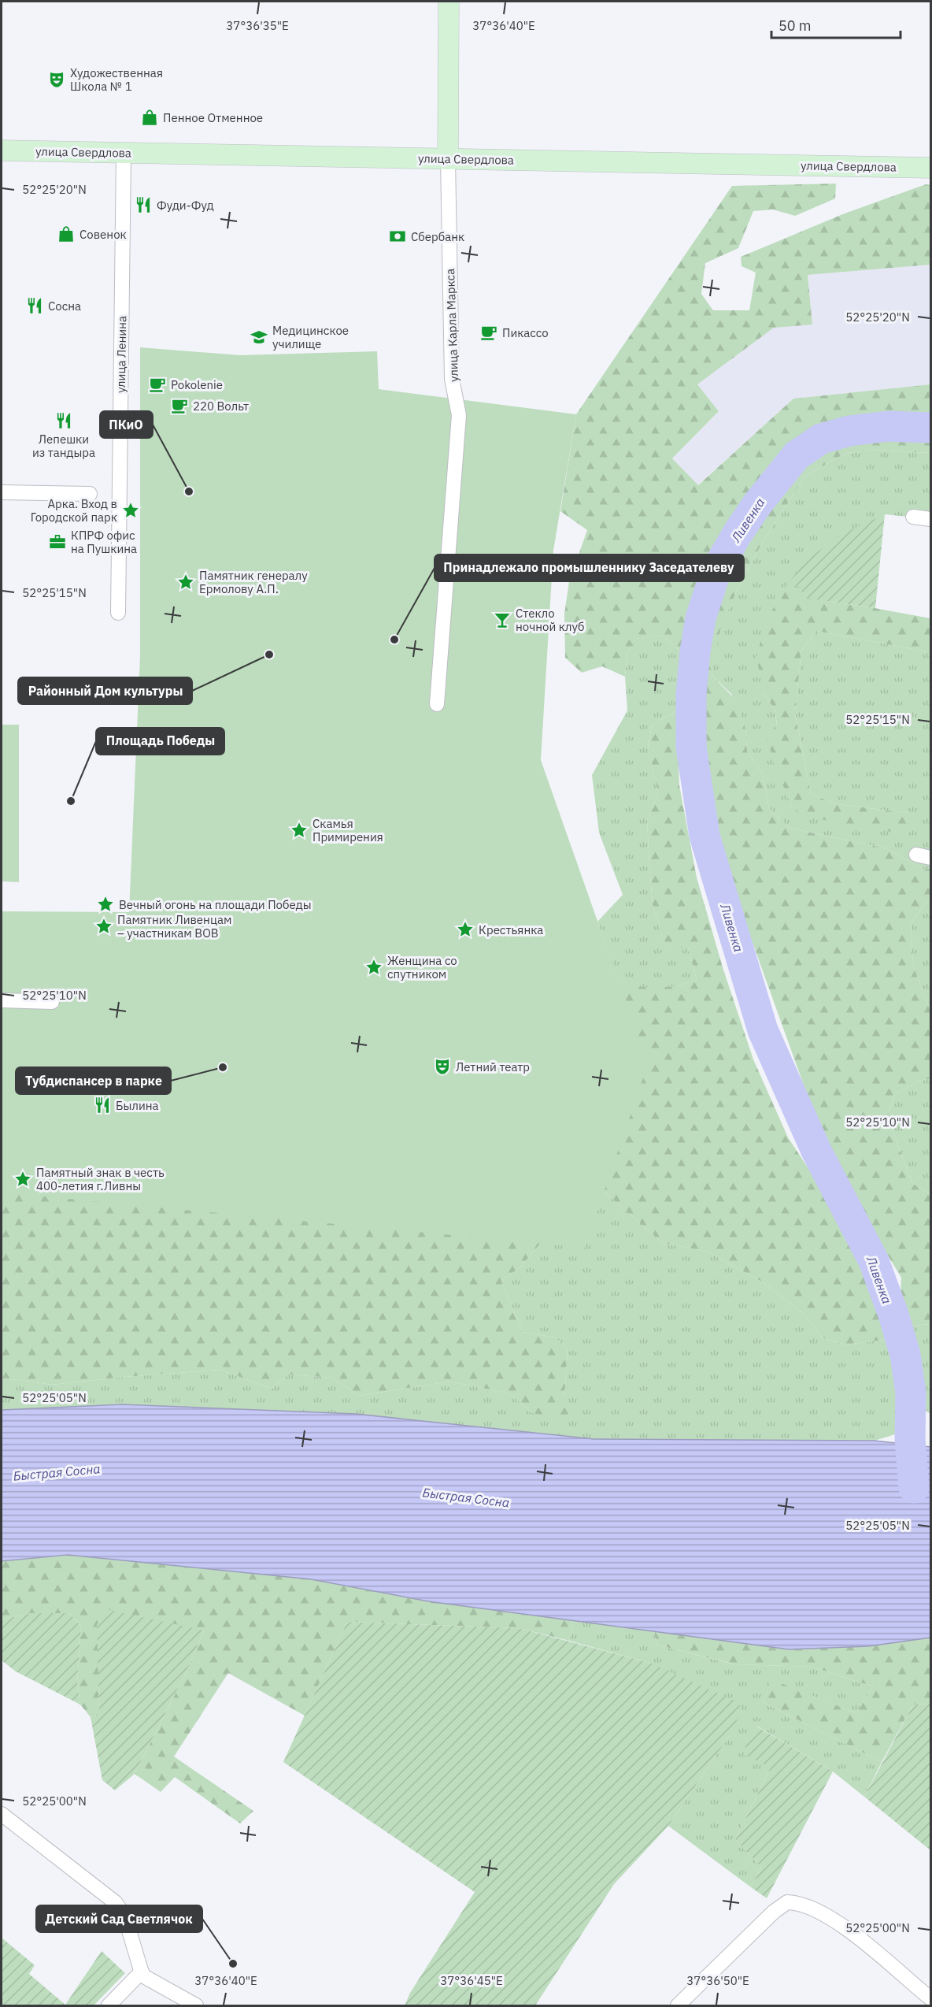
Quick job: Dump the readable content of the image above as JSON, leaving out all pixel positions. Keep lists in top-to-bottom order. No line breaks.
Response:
{"streets":{"main road":["улица Свердлова","улица Карла Маркса"],"street":["улица Ленина"]},"crossings":[["улица Свердлова","улица Карла Маркса"],["улица Свердлова","улица Ленина"]],"water":["Ливенка","Быстрая Сосна"],"places":{"theatre":["Художественная Школа № 1","Летний театр"],"shop":["Пенное Отменное","Совенок"],"restaurant":["Фуди-Фуд","Сосна","Лепешки из тандыра","Былина"],"bank":["Сбербанк"],"cafe":["Пикассо","Pokolenie","220 Вольт"],"school or university":["Медицинское училище"],"other":["ПКиО","Принадлежало промышленнику Заседателеву","Районный Дом культуры","Площадь Победы","Тубдиспансер в парке","Детский Сад Светлячок"],"place":["Арка. Вход в Городской парк","Памятник генералу Ермолову А.П.","Скамья Примирения","Вечный огонь на площади Победы","Памятник Ливенцам – участникам ВОВ","Крестьянка","Женщина со спутником","Памятный знак в честь 400-летия г.Ливны"],"office":["КПРФ офис на Пушкина"],"bar":["Стекло ночной клуб"]},"scale_bar":"50 m","coordinates":["37°36'35\"E","37°36'40\"E","52°25'20\"N","52°25'15\"N","52°25'10\"N","52°25'05\"N","52°25'00\"N","37°36'45\"E","37°36'50\"E"]}
